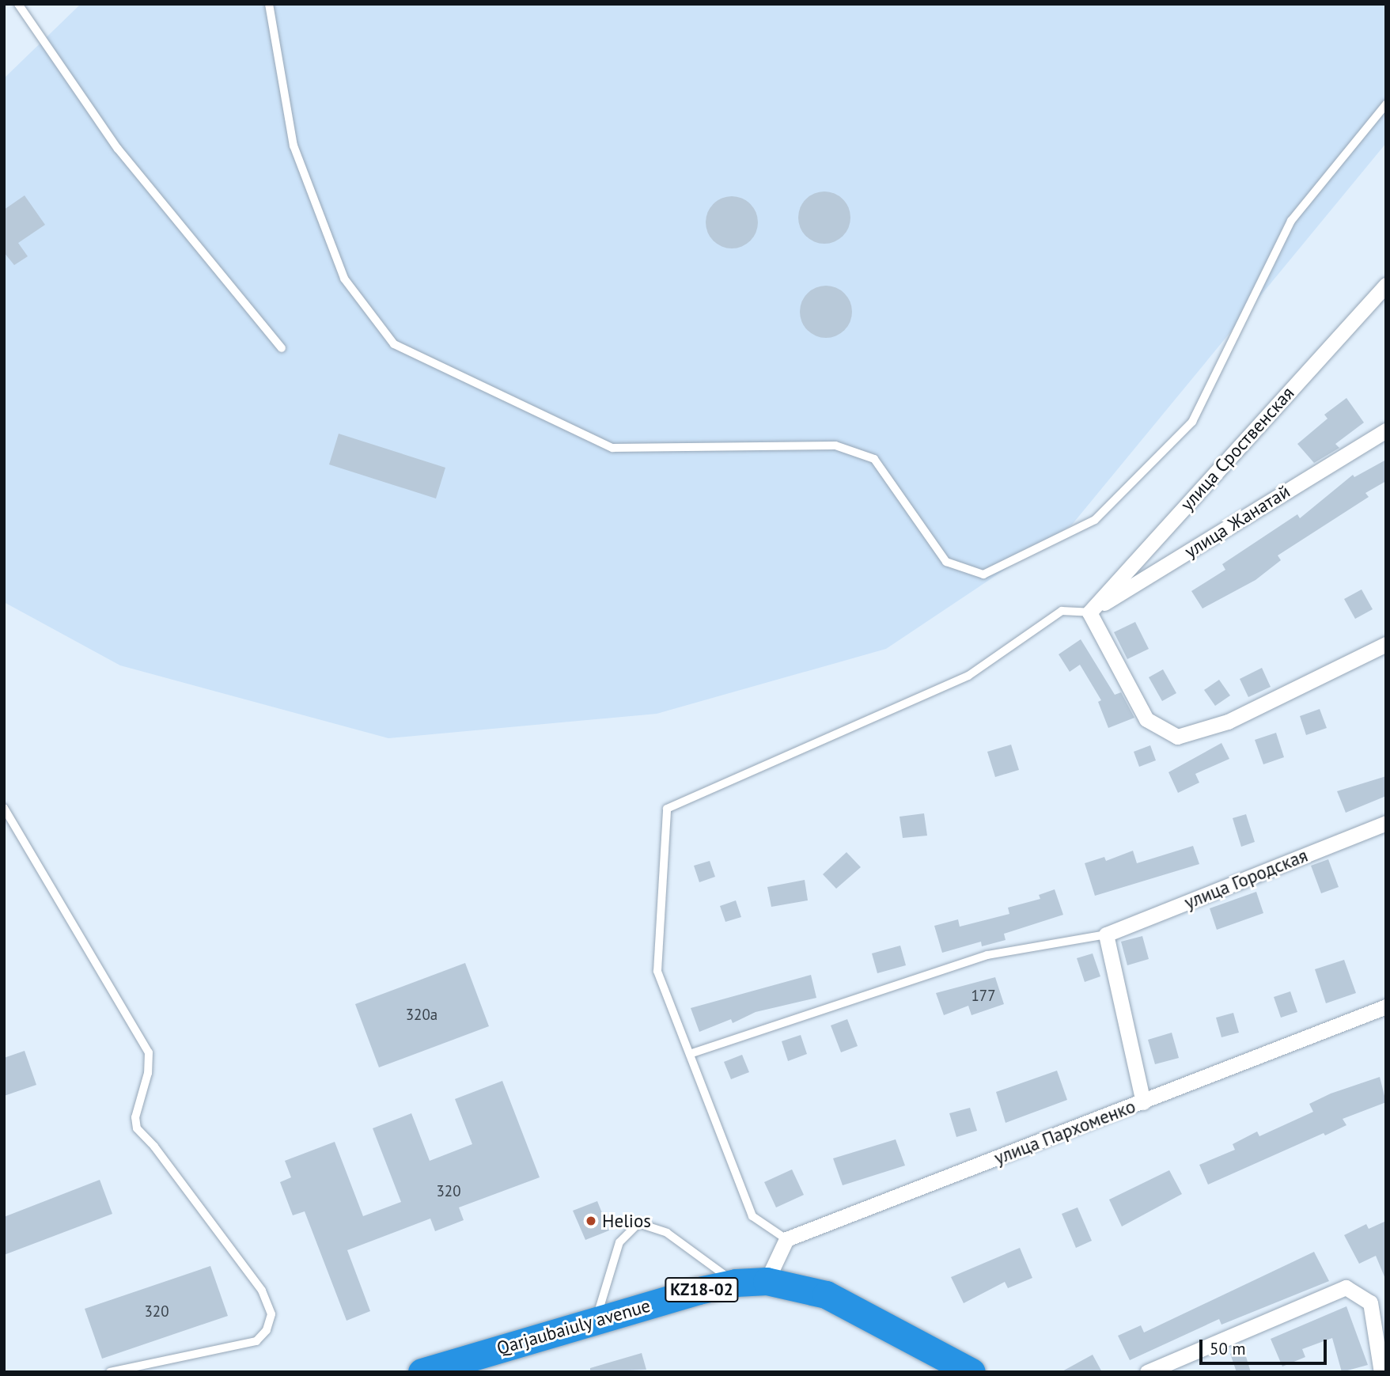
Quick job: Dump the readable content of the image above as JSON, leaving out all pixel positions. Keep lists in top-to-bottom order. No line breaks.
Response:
{"streets":{"highway":["KZ18-02","Qarjaubaiuly avenue"],"street":["улица Сроственская","улица Жанатай","улица Городская","улица Пархоменко"]},"crossings":[["улица Сроственская","улица Жанатай"]],"places":["Helios"],"house_numbers":["177","320а","320","320"],"scale_bar":"50 m"}
